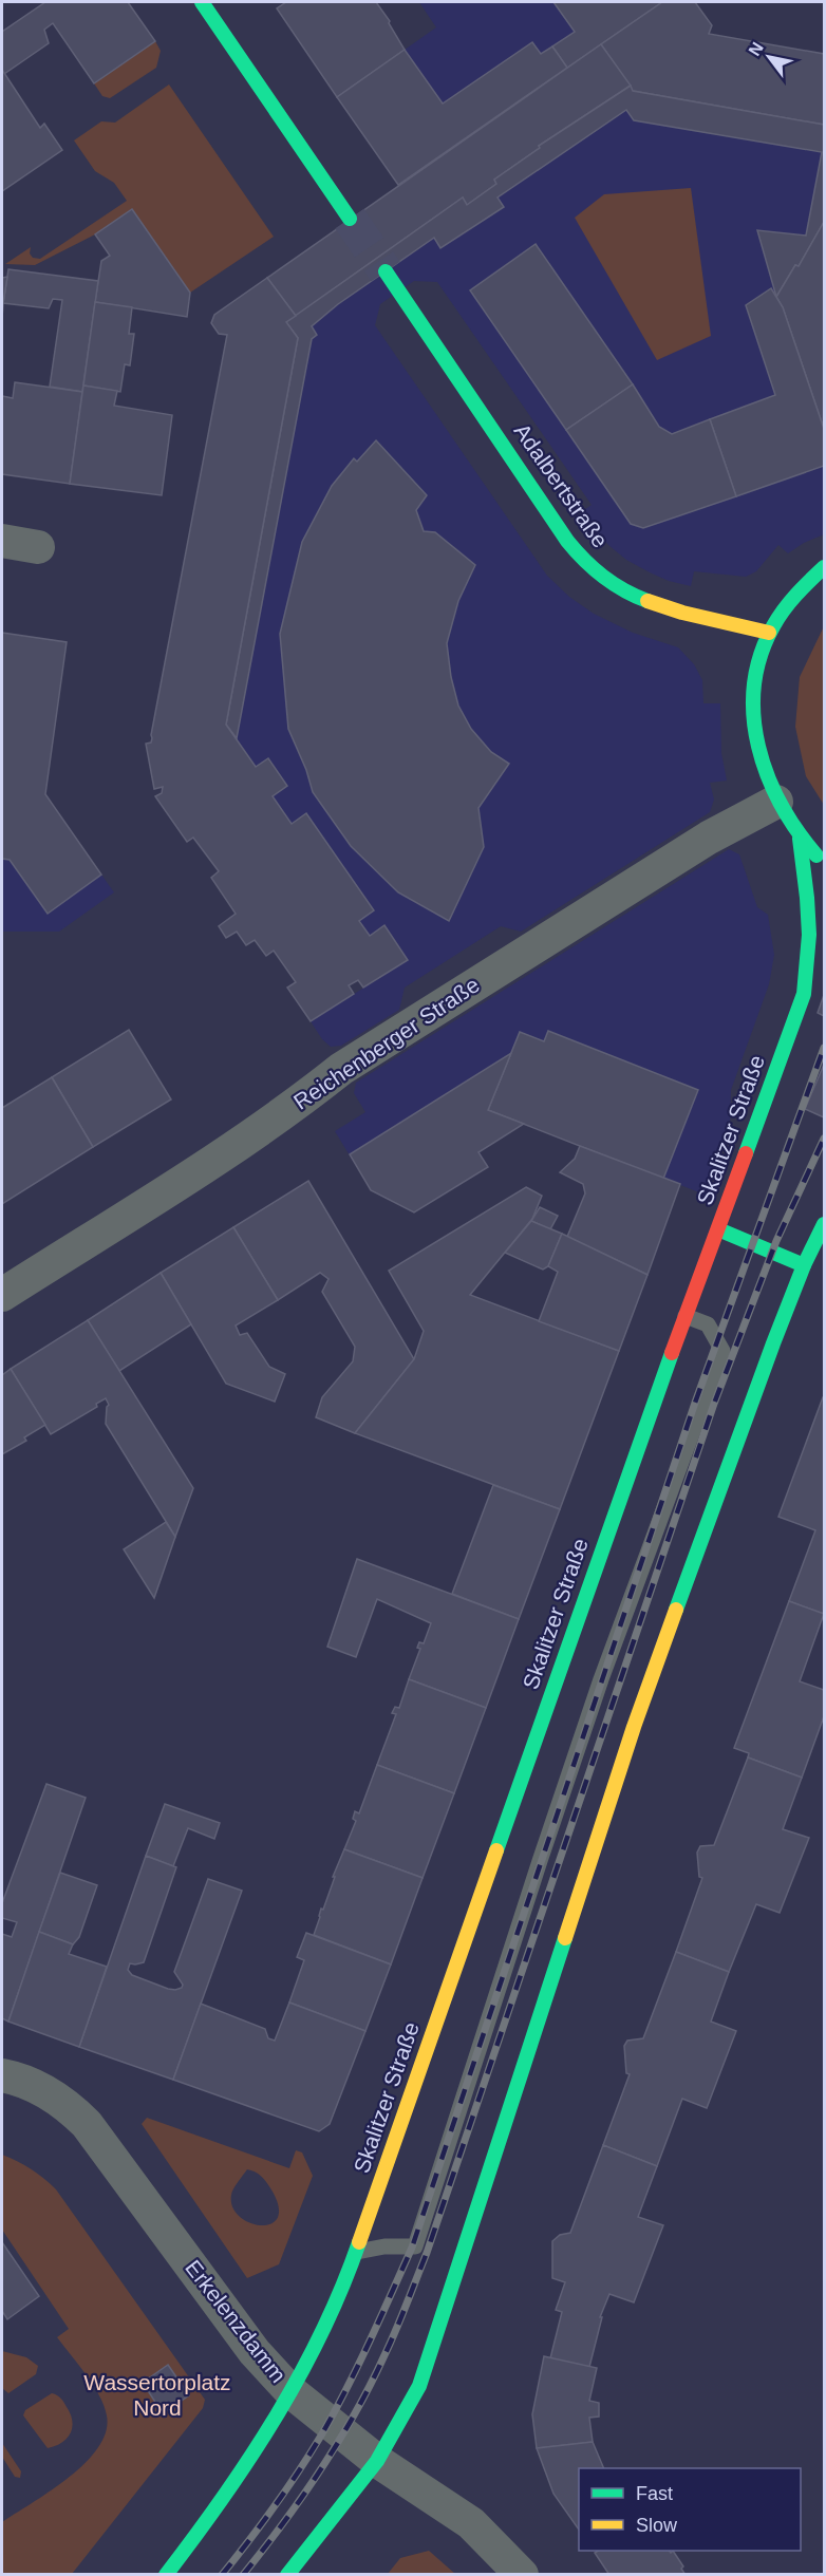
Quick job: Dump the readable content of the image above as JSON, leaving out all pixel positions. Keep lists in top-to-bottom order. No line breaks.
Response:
{"streets":{"main road":["Adalbertstraße","Skalitzer Straße"],"street":["Reichenberger Straße","Erkelenzdamm"]},"crossings":[["Skalitzer Straße","Erkelenzdamm"]],"parks":["Wassertorplatz Nord"],"legend":["Fast","Slow"],"north":"top left"}
